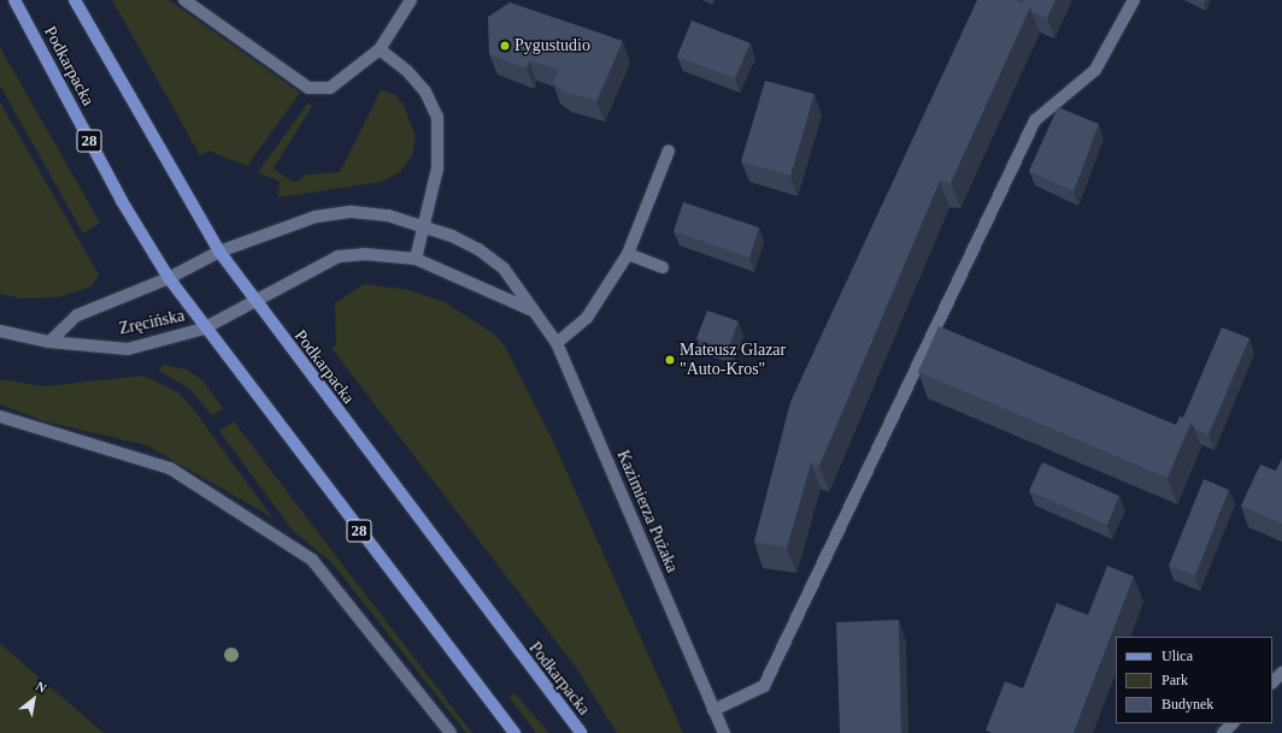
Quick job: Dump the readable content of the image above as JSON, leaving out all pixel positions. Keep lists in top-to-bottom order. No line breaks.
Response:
{"streets":{"main road":["Podkarpacka","28"],"street":["Zręcińska","Kazimierza Pużaka"]},"crossings":[["Podkarpacka","Zręcińska"],["Podkarpacka","Kazimierza Pużaka"],["Zręcińska","Kazimierza Pużaka"]],"places":["Pygustudio","Mateusz Glazar \"Auto-Kros\""],"legend":["Ulica","Park","Budynek"],"north":"top right"}
